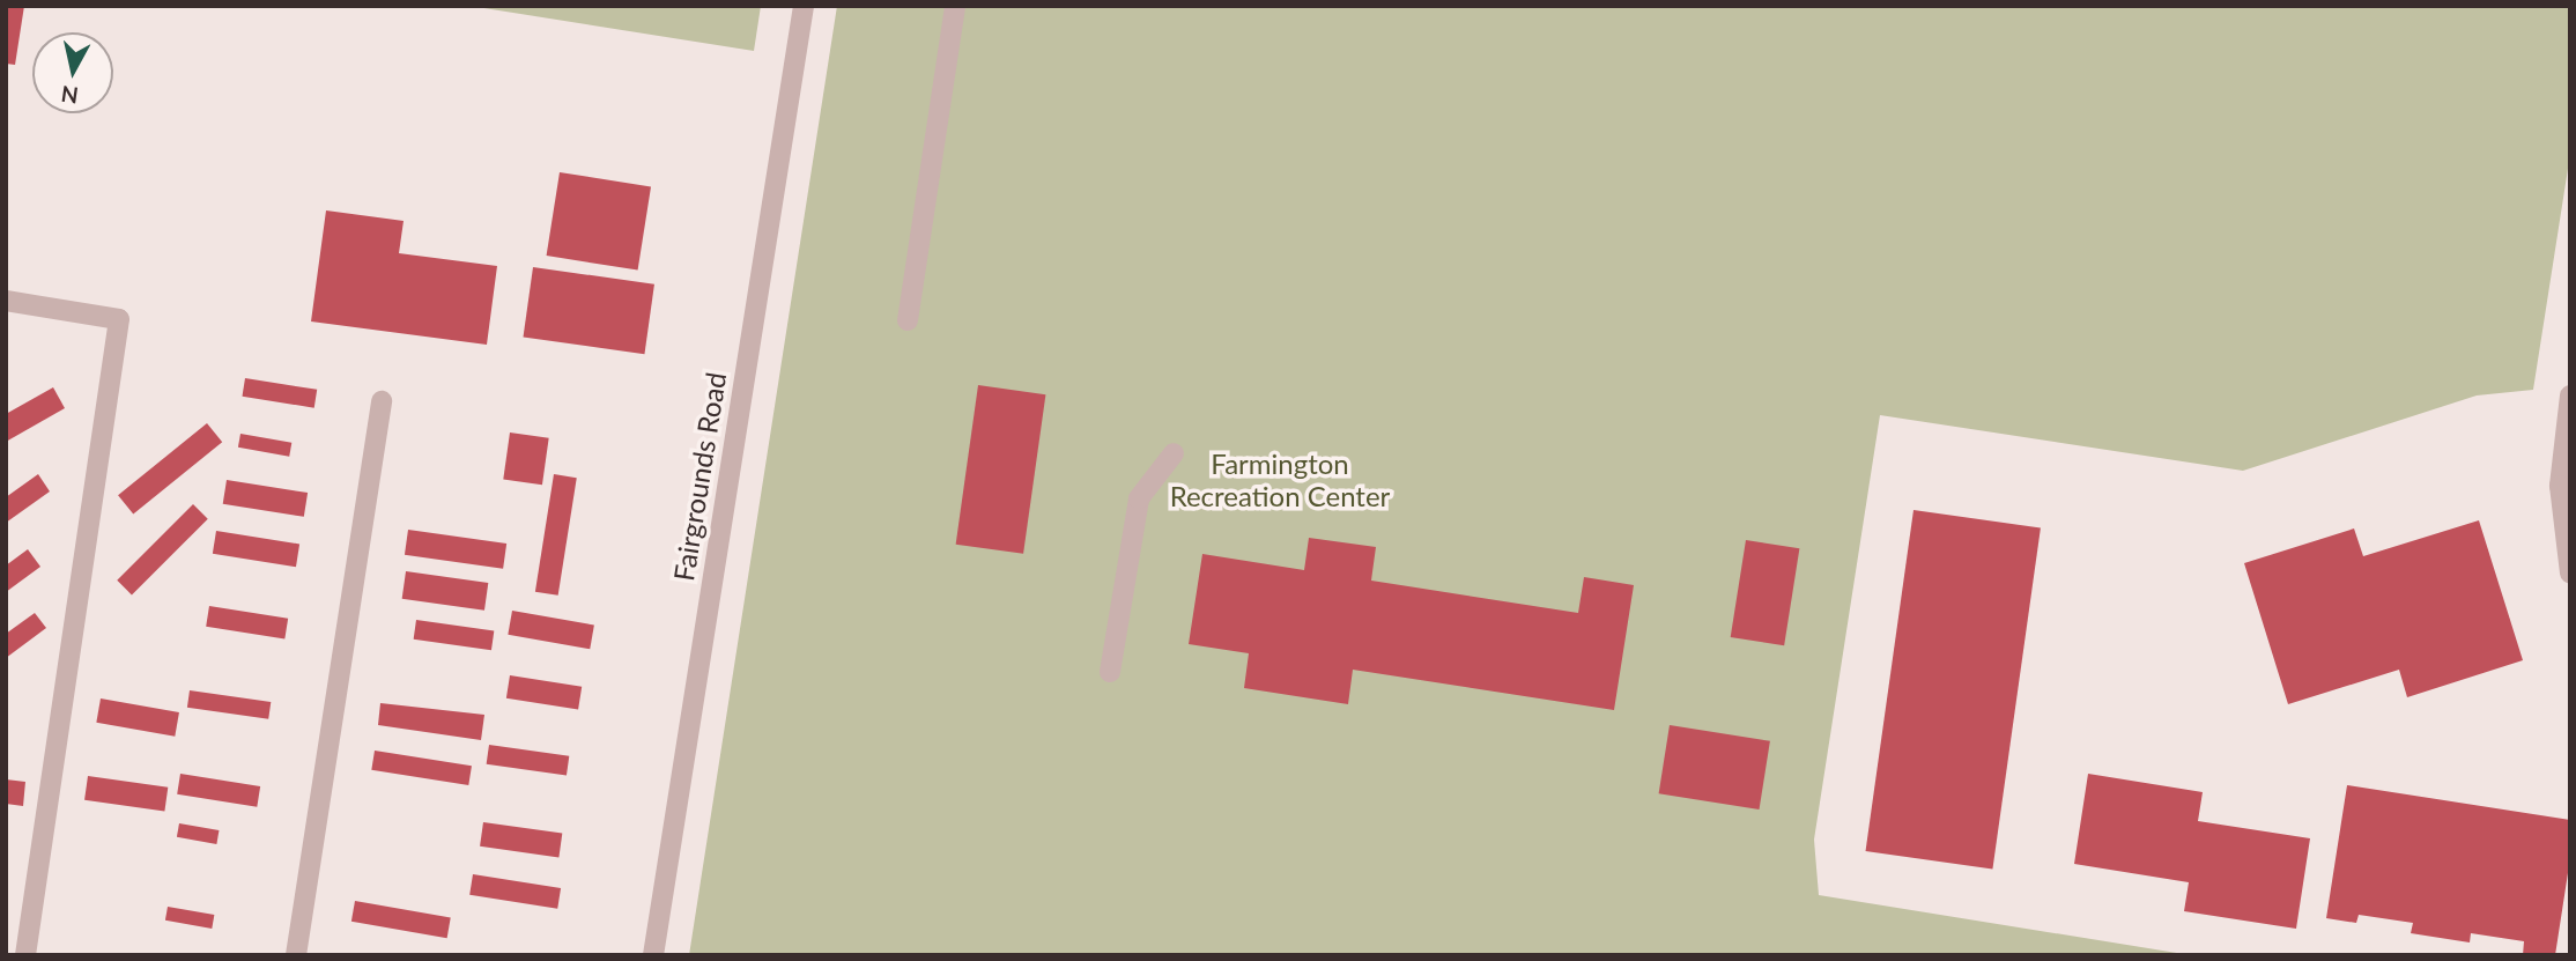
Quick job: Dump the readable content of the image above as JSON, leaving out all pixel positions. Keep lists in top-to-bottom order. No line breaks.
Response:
{"streets":{"street":["Fairgrounds Road"]},"parks":["Farmington Recreation Center"],"north":"bottom"}
